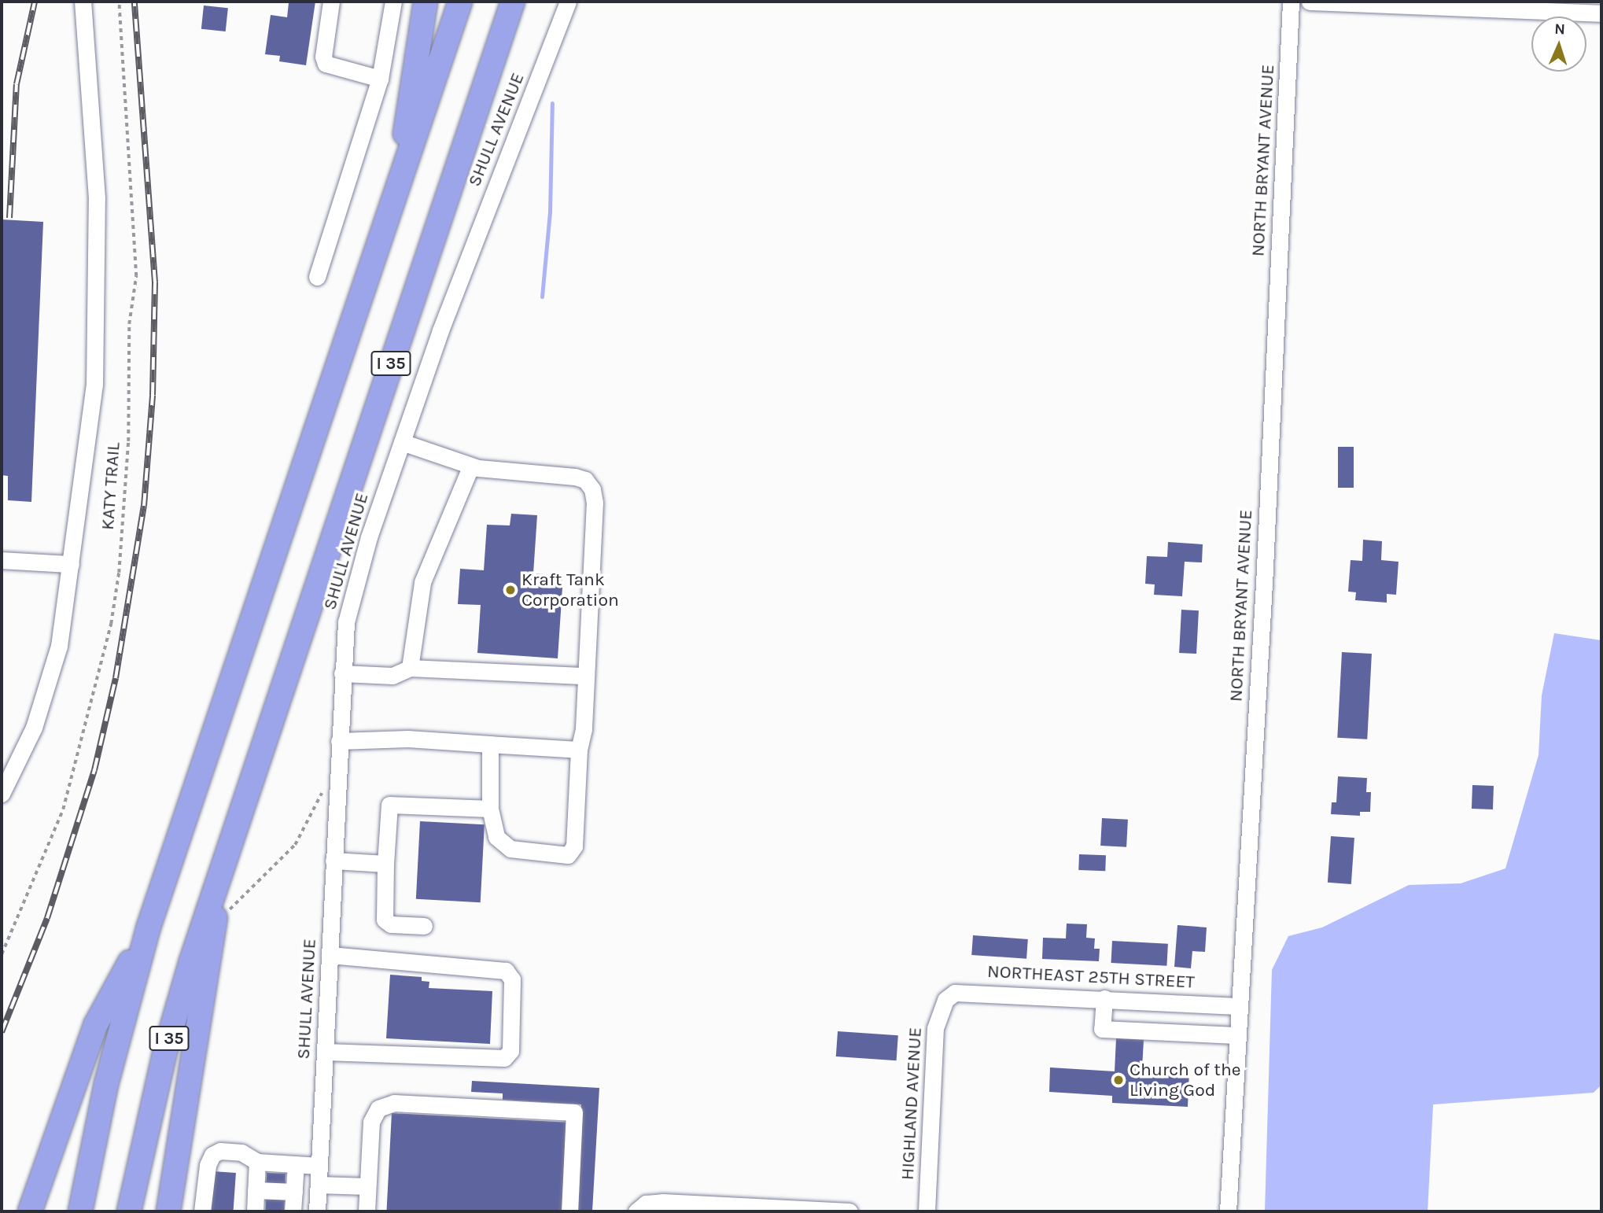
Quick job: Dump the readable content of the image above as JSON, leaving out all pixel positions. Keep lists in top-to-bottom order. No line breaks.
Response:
{"streets":{"highway":["I 35"],"street":["SHULL AVENUE","NORTH BRYANT AVENUE","NORTHEAST 25TH STREET","HIGHLAND AVENUE"],"path":["KATY TRAIL"]},"crossings":[["NORTH BRYANT AVENUE","NORTHEAST 25TH STREET"],["NORTHEAST 25TH STREET","HIGHLAND AVENUE"]],"places":["Kraft Tank Corporation","Church of the Living God"],"north":"top"}
